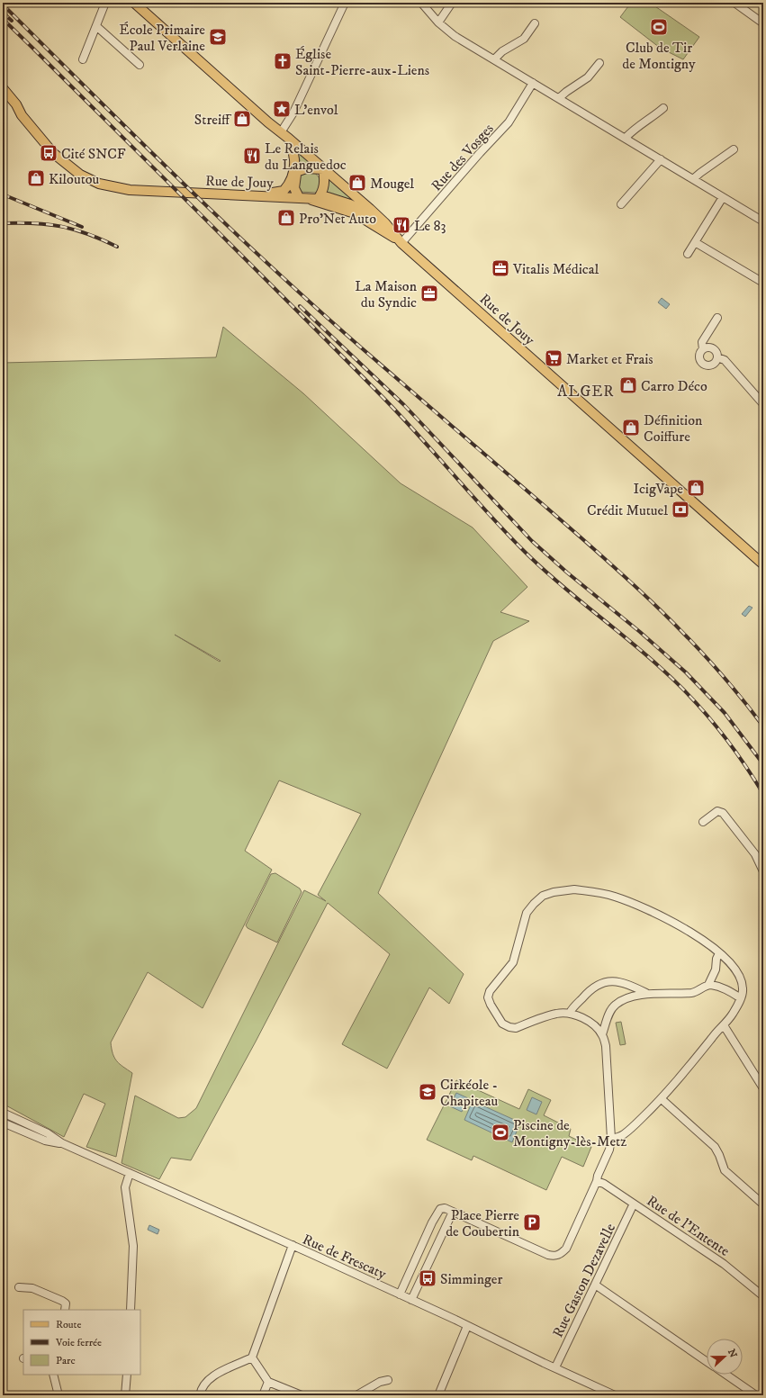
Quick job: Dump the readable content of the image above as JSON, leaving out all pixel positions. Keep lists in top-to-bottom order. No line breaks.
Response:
{"streets":{"main road":["Rue de Jouy"],"street":["Rue des Vosges","Rue de l'Entente","Rue de Frescaty","Rue Gaston Dezavelle"]},"crossings":[["Rue des Vosges","Rue de Jouy"],["Rue de l'Entente","Rue Gaston Dezavelle"],["Rue de Frescaty","Rue Gaston Dezavelle"]],"districts":["ALGER"],"places":{"sports":["Club de Tir de Montigny","Piscine de Montigny-lès-Metz"],"school or university":["École Primaire Paul Verlaine","Cirkéole - Chapiteau"],"church":["Église Saint-Pierre-aux-Liens"],"place":["L'envol"],"shop":["Streiff","Kiloutou","Mougel","Pro'Net Auto","Carro Déco","Définition Coiffure","IcigVape"],"bus stop":["Cité SNCF","Simminger"],"restaurant":["Le Relais du Languedoc","Le 83"],"office":["Vitalis Médical","La Maison du Syndic"],"supermarket":["Market et Frais"],"bank":["Crédit Mutuel"],"parking":["Place Pierre de Coubertin"]},"legend":["Route","Voie ferrée","Parc"],"north":"right"}
